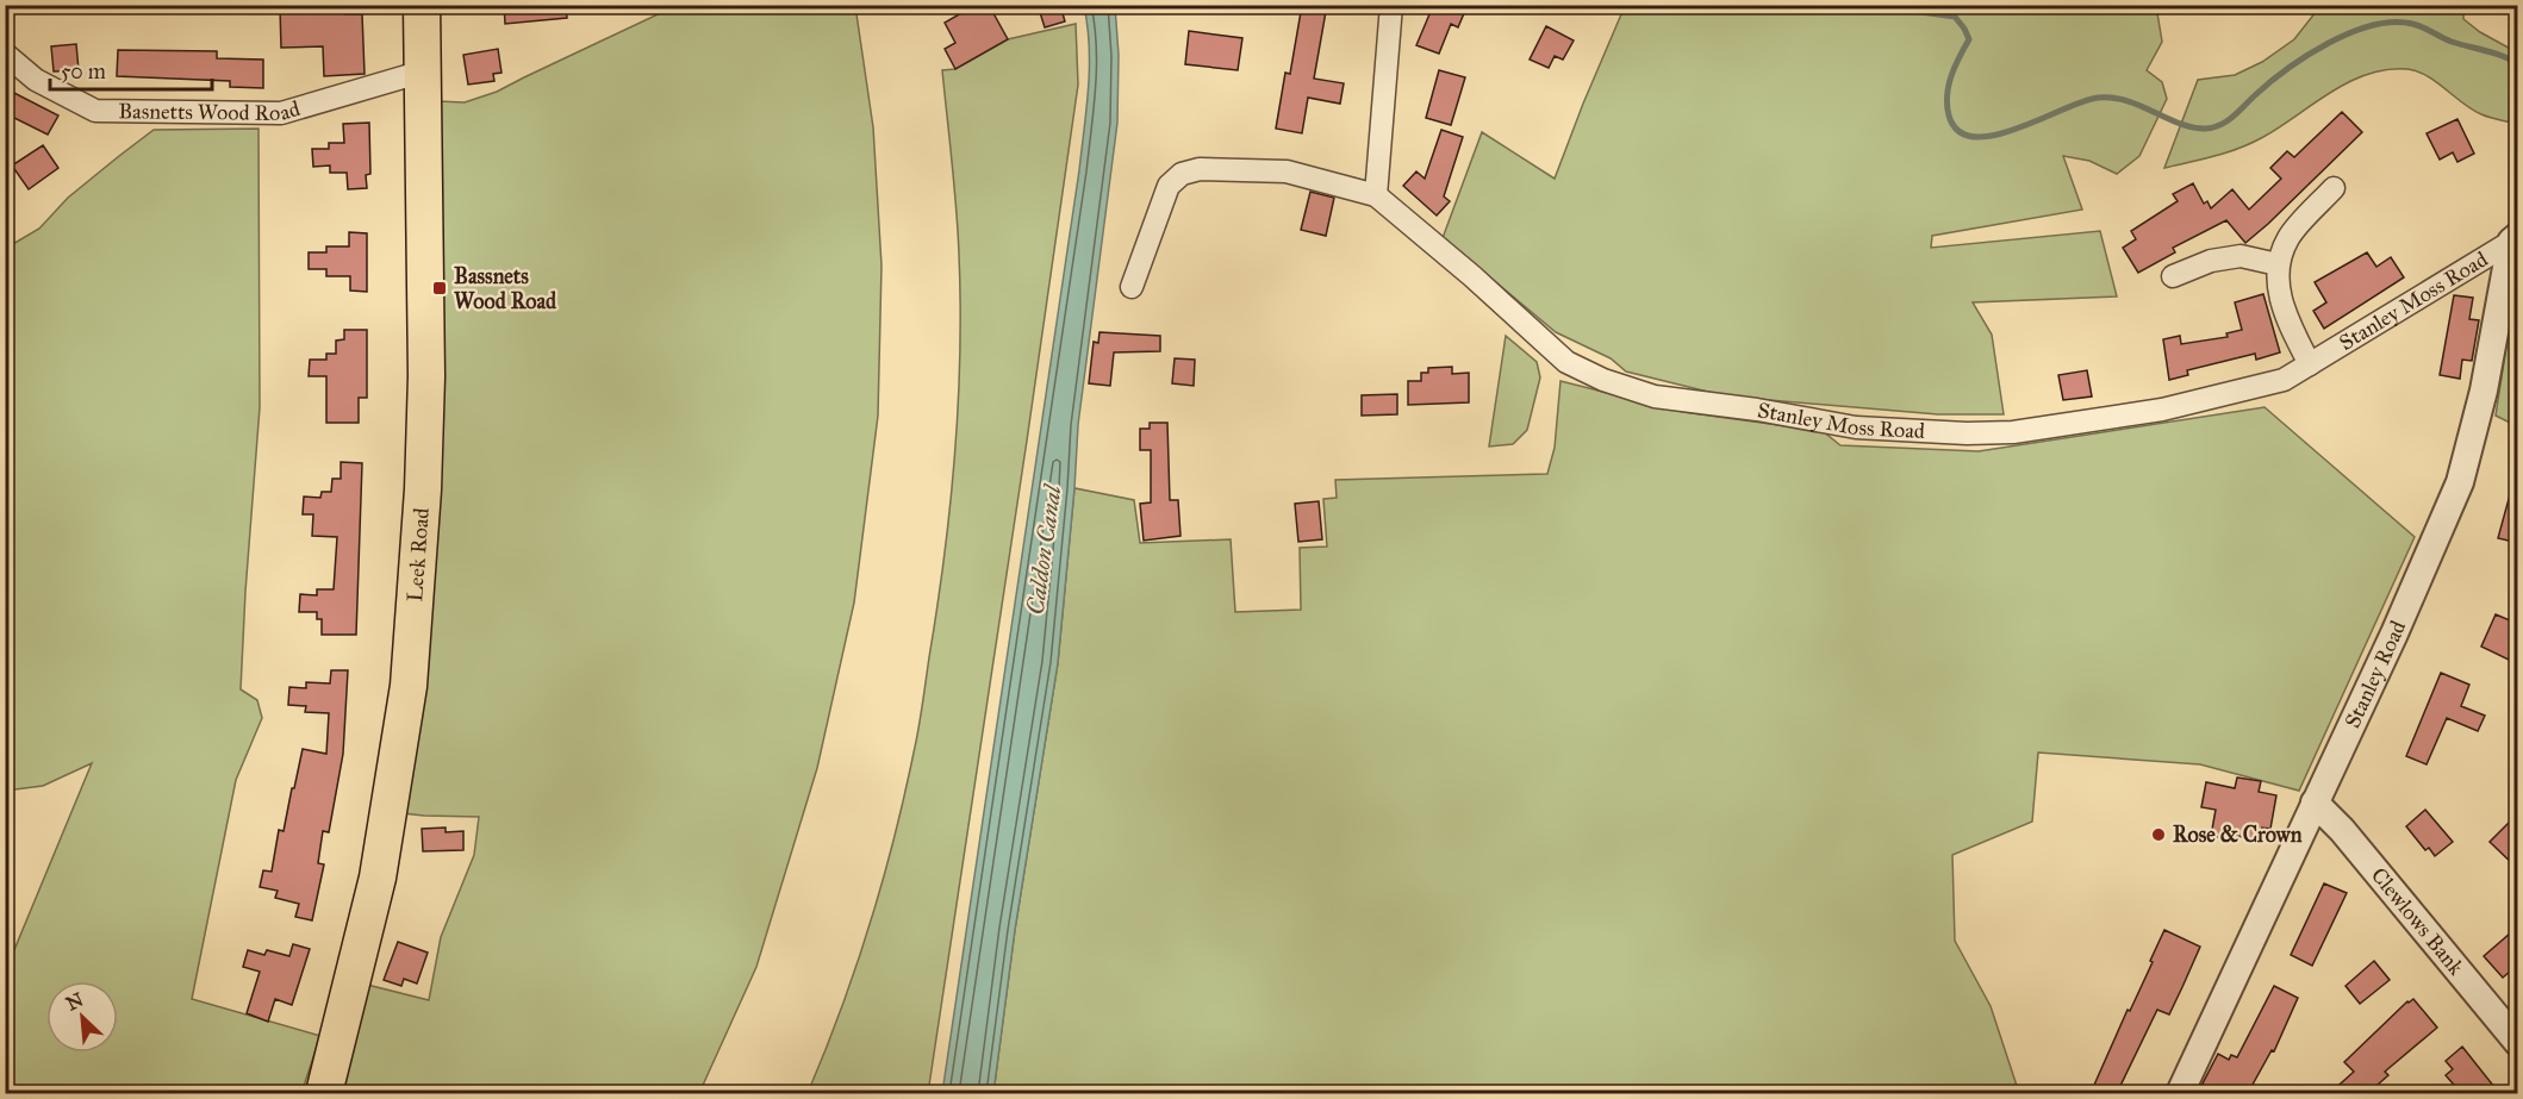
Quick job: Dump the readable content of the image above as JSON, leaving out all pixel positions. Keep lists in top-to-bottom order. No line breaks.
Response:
{"streets":{"highway":["Leek Road"],"street":["Basnetts Wood Road","Stanley Moss Road","Stanley Road","Clewlows Bank"]},"crossings":[["Basnetts Wood Road","Leek Road"],["Stanley Moss Road","Stanley Road"],["Stanley Road","Clewlows Bank"]],"water":["Caldon Canal"],"places":{"transit":["Bassnets Wood Road"],"other":["Rose & Crown"]},"scale_bar":"50 m","north":"top left"}
